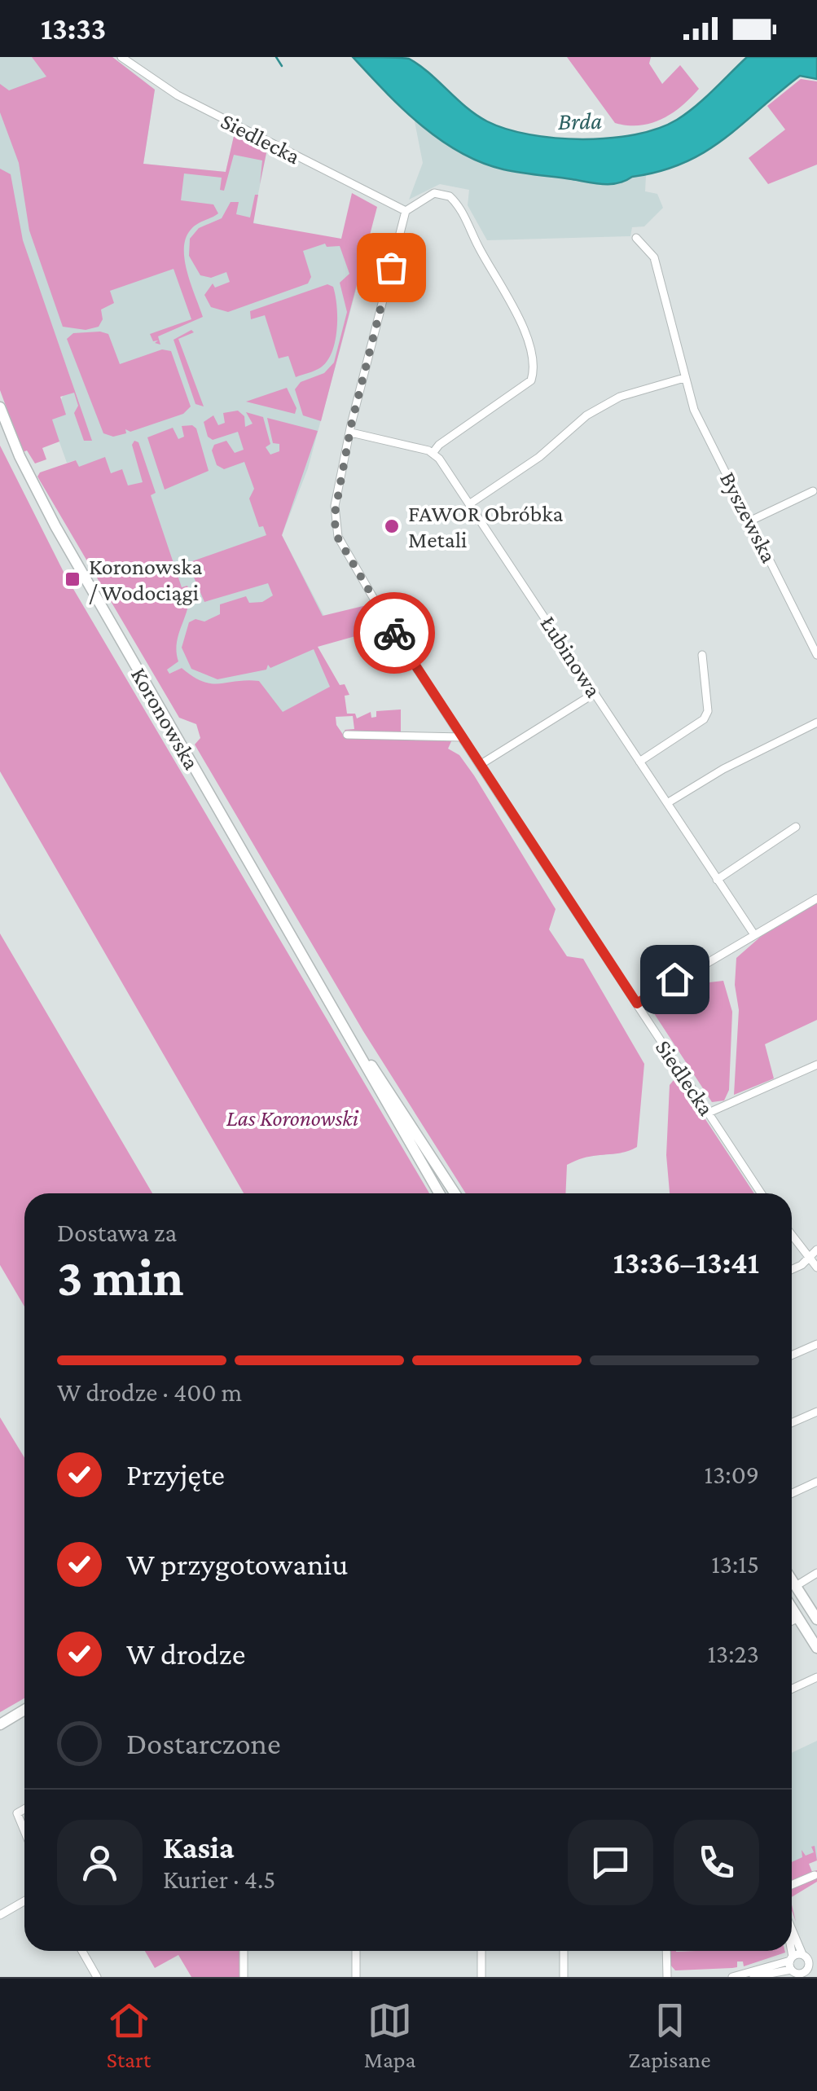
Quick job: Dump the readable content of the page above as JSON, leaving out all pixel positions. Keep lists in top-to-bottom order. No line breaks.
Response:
{"streets":{"main road":["Koronowska"],"street":["Siedlecka","Byszewska","Łubinowa"]},"water":["Brda"],"parks":["Las Koronowski"],"places":{"other":["FAWOR Obróbka Metali"],"transit":["Koronowska / Wodociągi"]},"page":{"status":"13:33","heading":["3 min","Dostawa za","13:36–13:41"],"panel":["Kasia","Kurier · 4.5"],"bar":"W drodze · 400 m","list":[["Przyjęte","13:09"],["W przygotowaniu","13:15"],["W drodze","13:23"],"Dostarczone"],"tabs":["Start","Mapa","Zapisane"]}}
